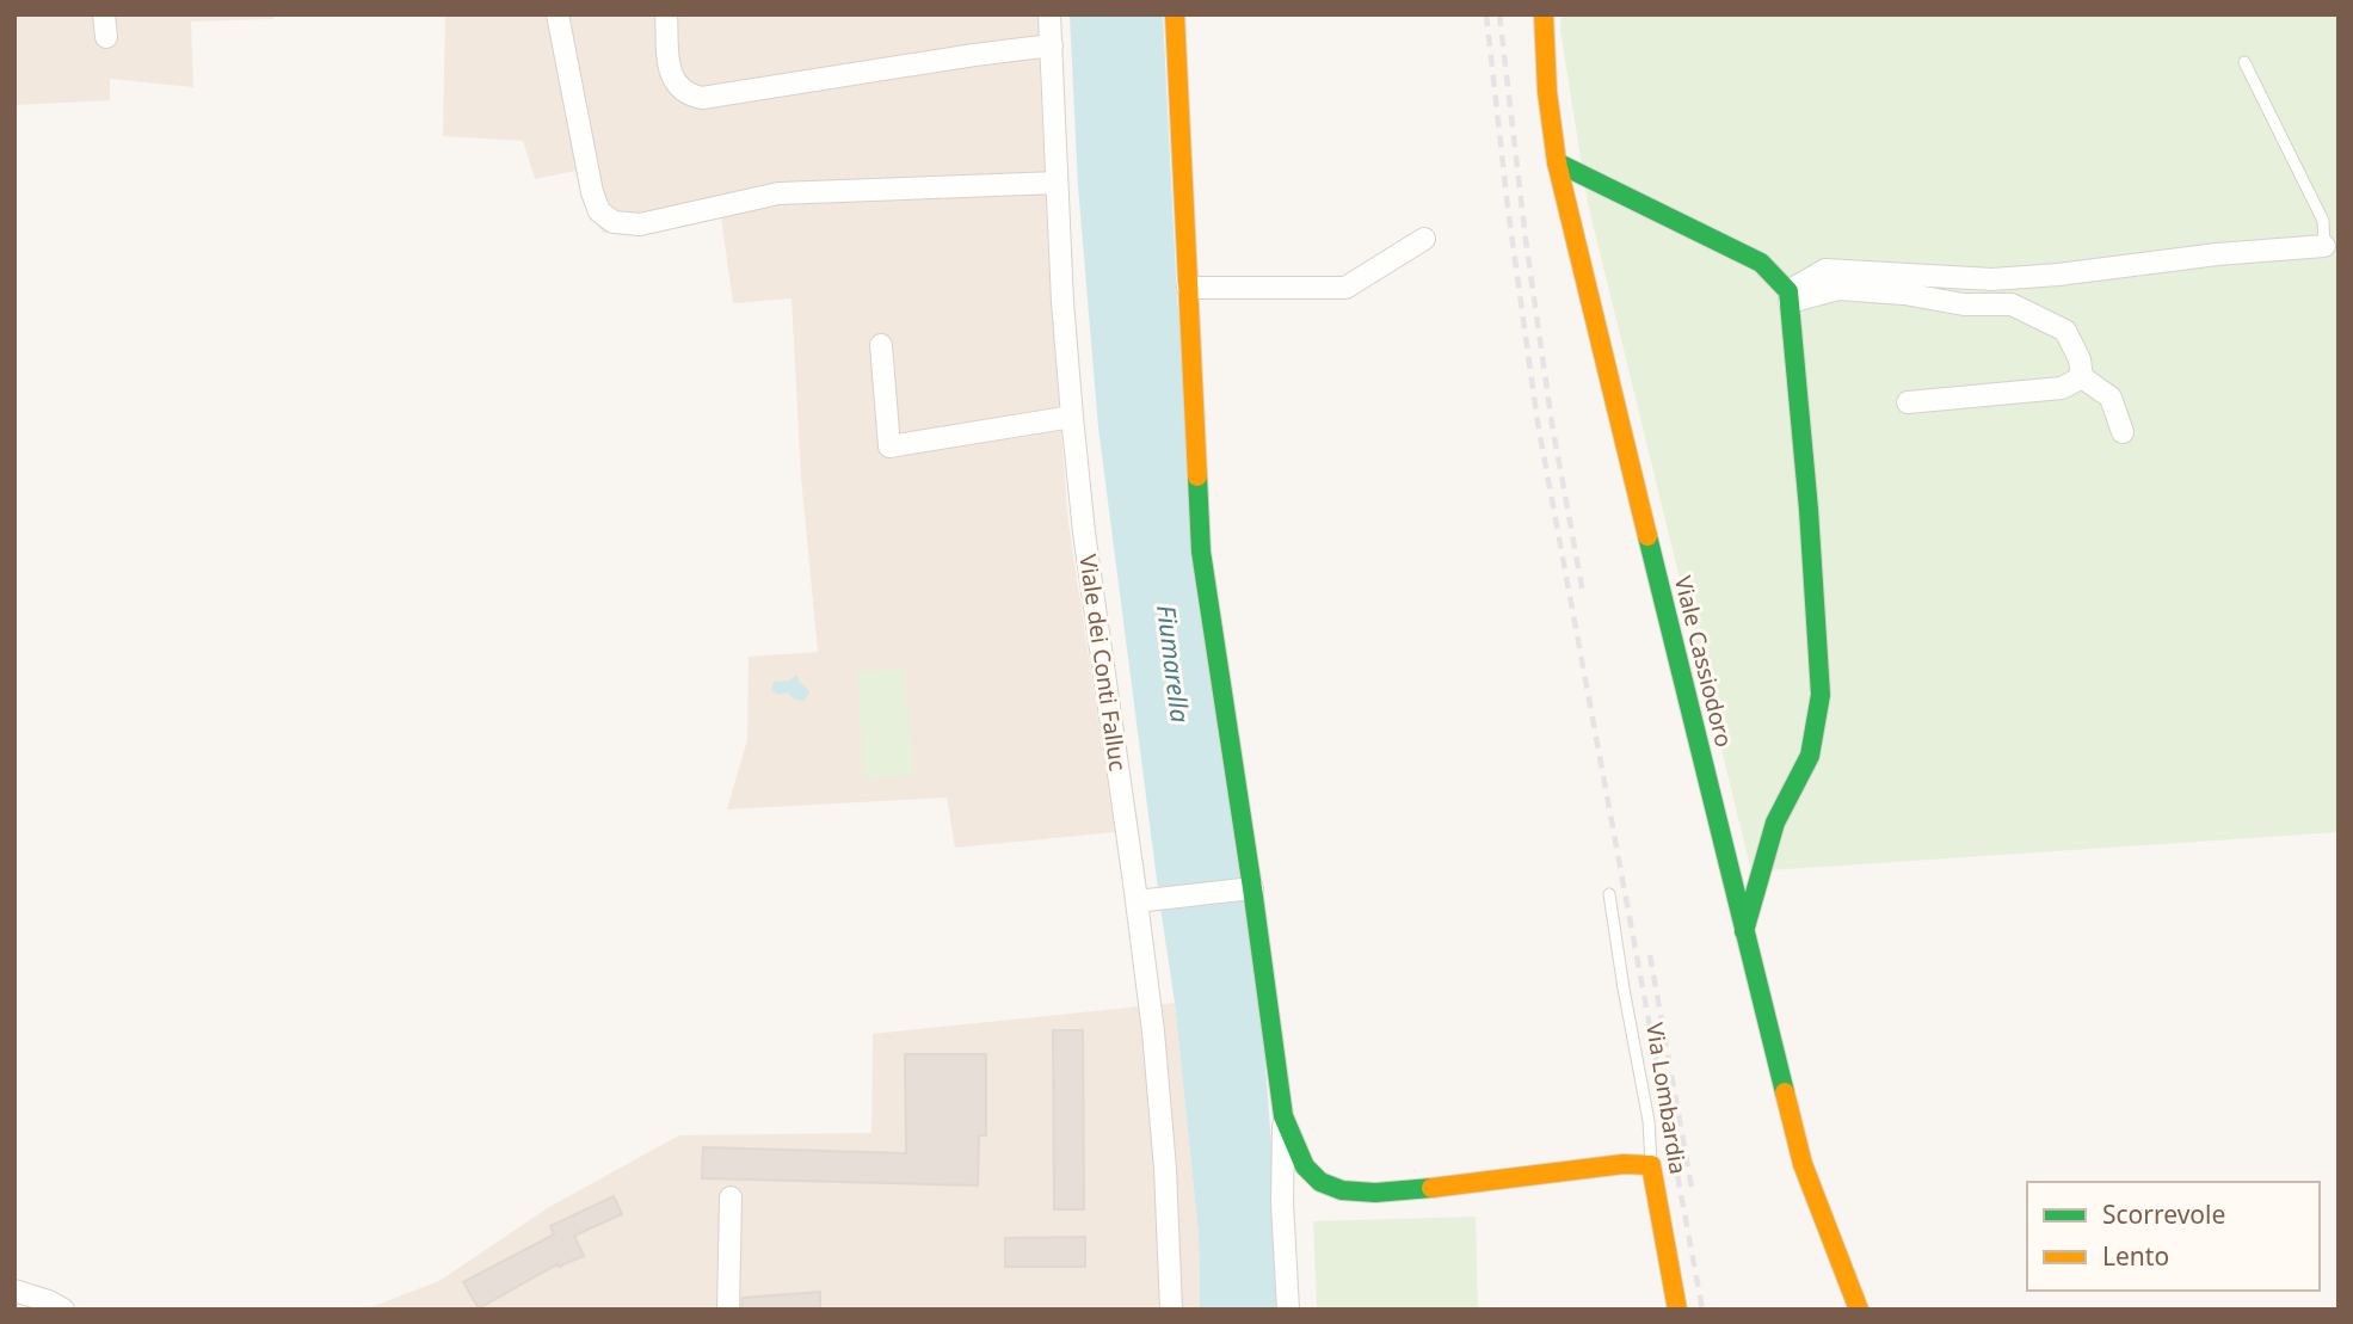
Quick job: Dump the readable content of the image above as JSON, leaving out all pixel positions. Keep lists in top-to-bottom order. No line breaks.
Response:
{"streets":{"street":["Viale Cassiodoro","Viale dei Conti Falluc","Via Lombardia"]},"water":["Fiumarella"],"legend":["Scorrevole","Lento"]}
